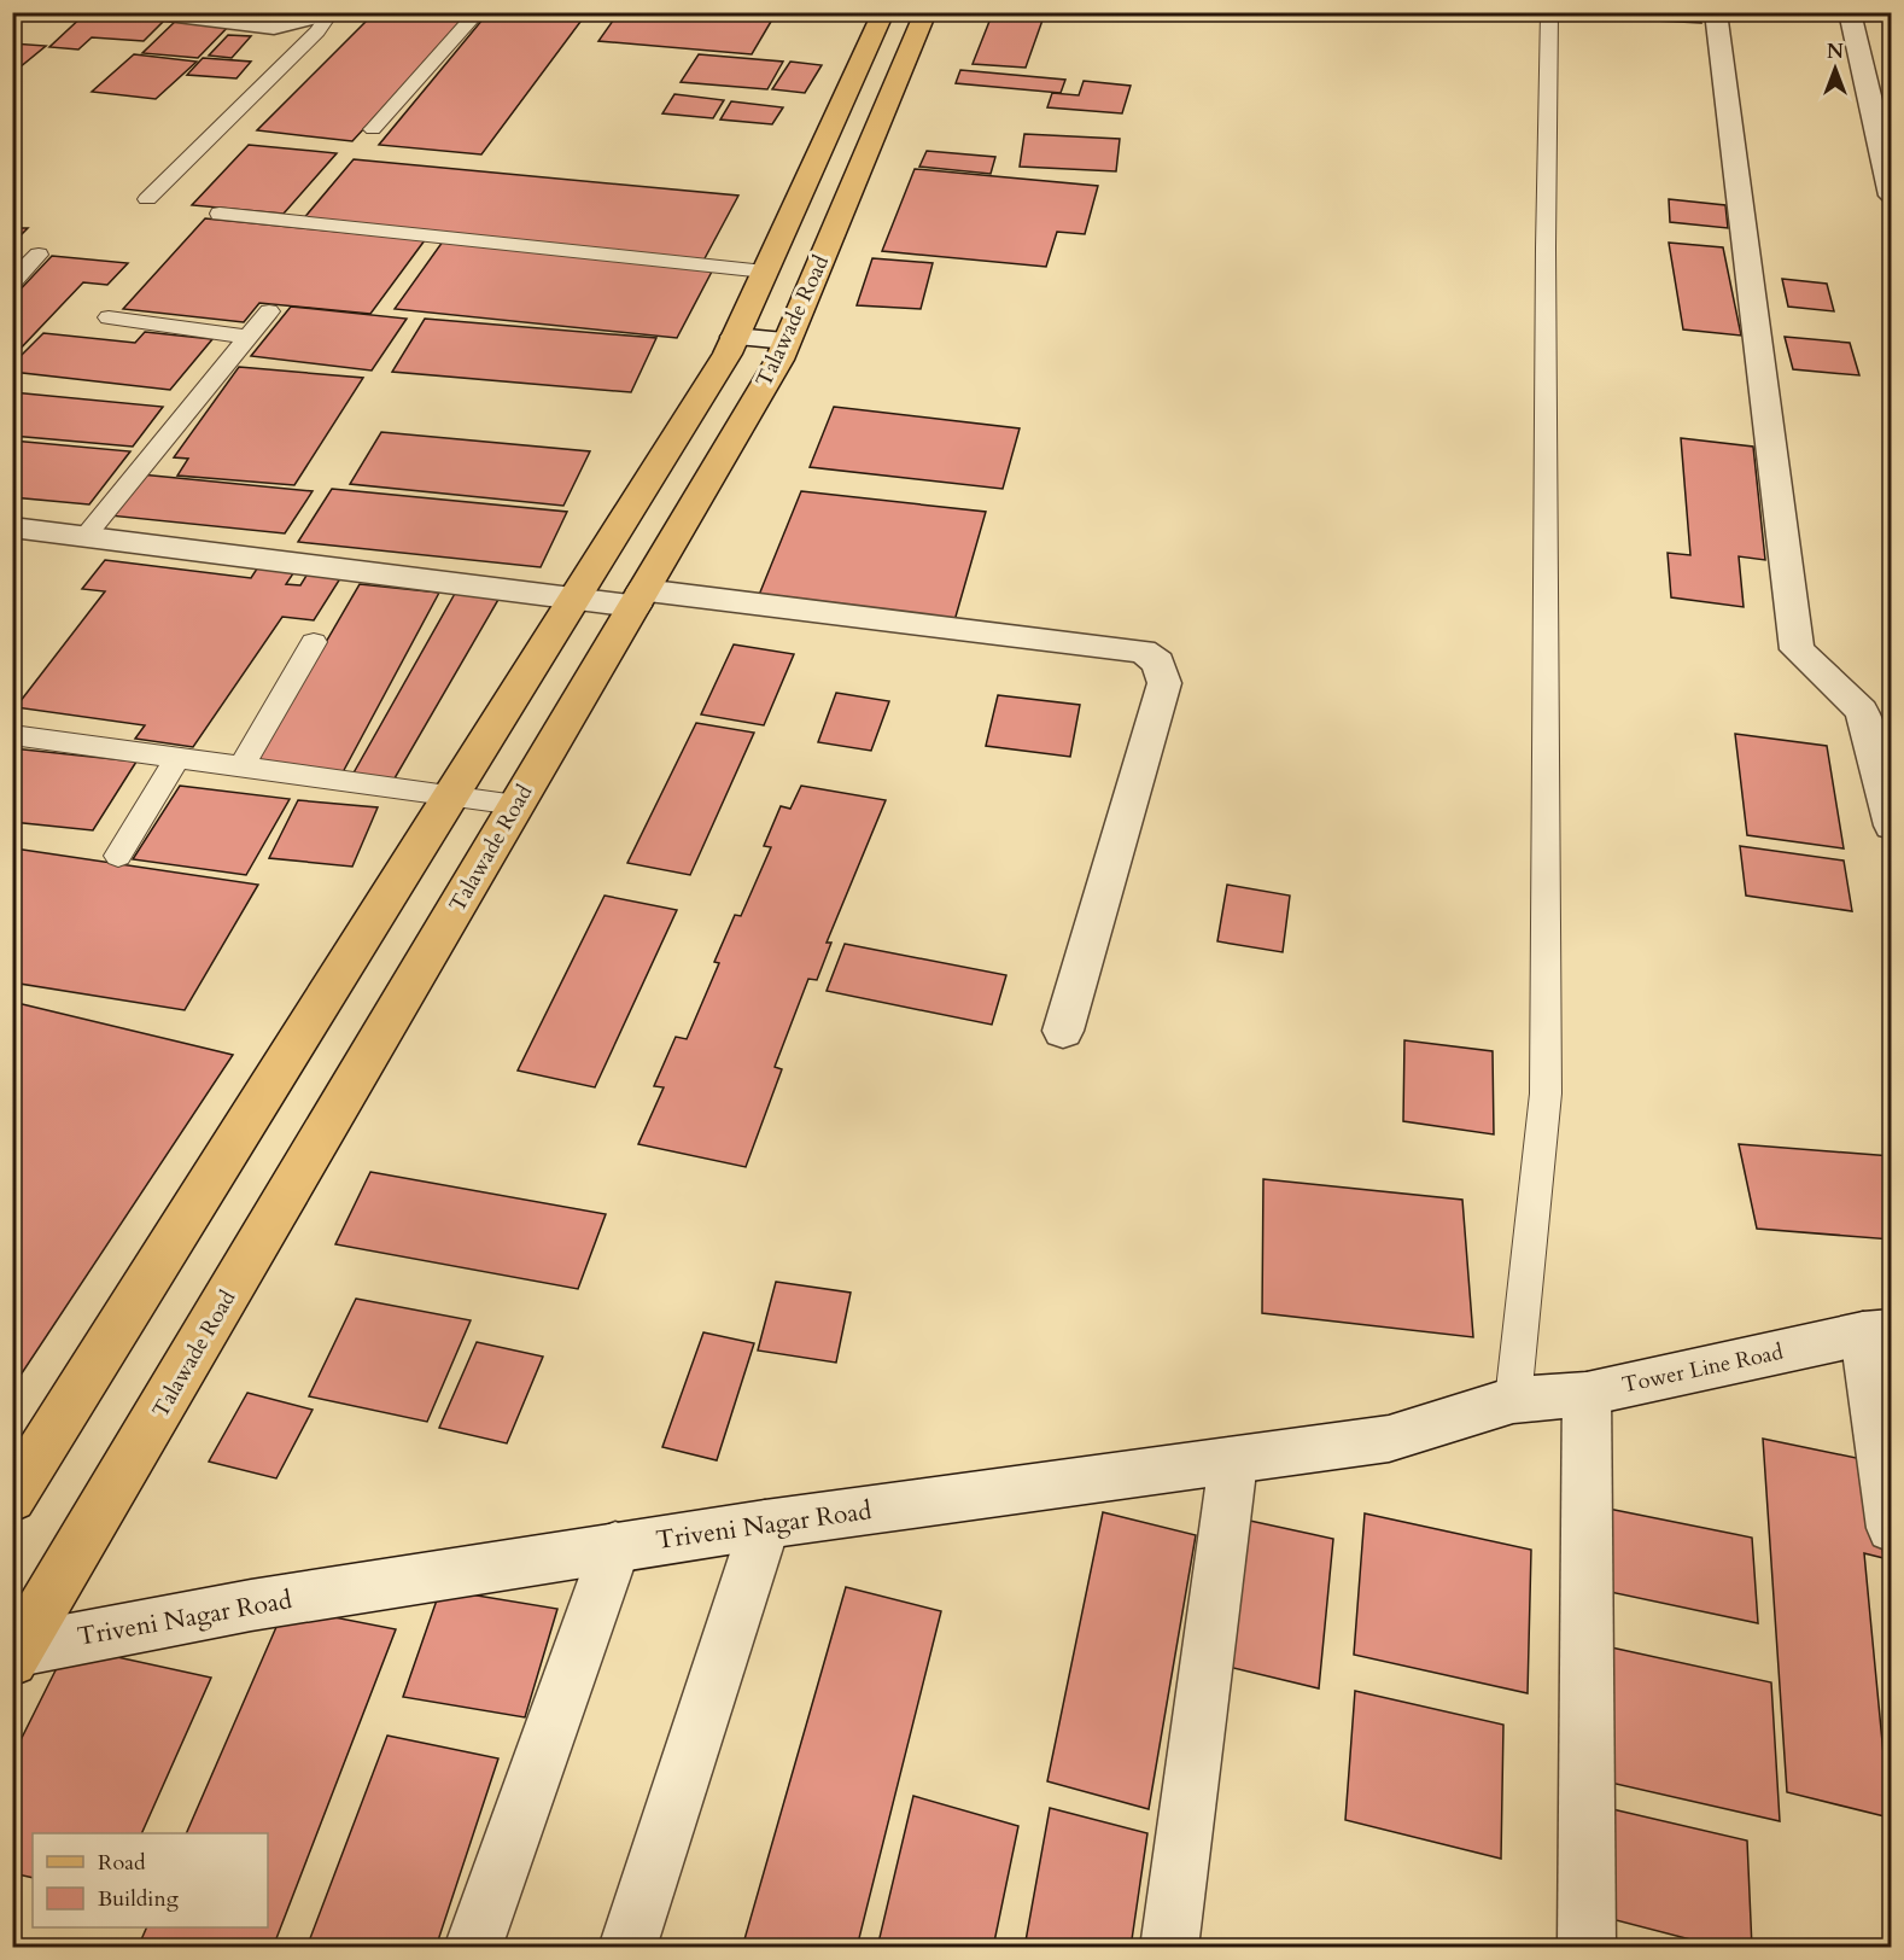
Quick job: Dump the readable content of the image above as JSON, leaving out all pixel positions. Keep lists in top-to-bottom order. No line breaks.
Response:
{"streets":{"main road":["Talawade Road"],"street":["Tower Line Road","Triveni Nagar Road"]},"crossings":[["Talawade Road","Triveni Nagar Road"],["Tower Line Road","Triveni Nagar Road"]],"legend":["Road","Building"],"north":"top"}
